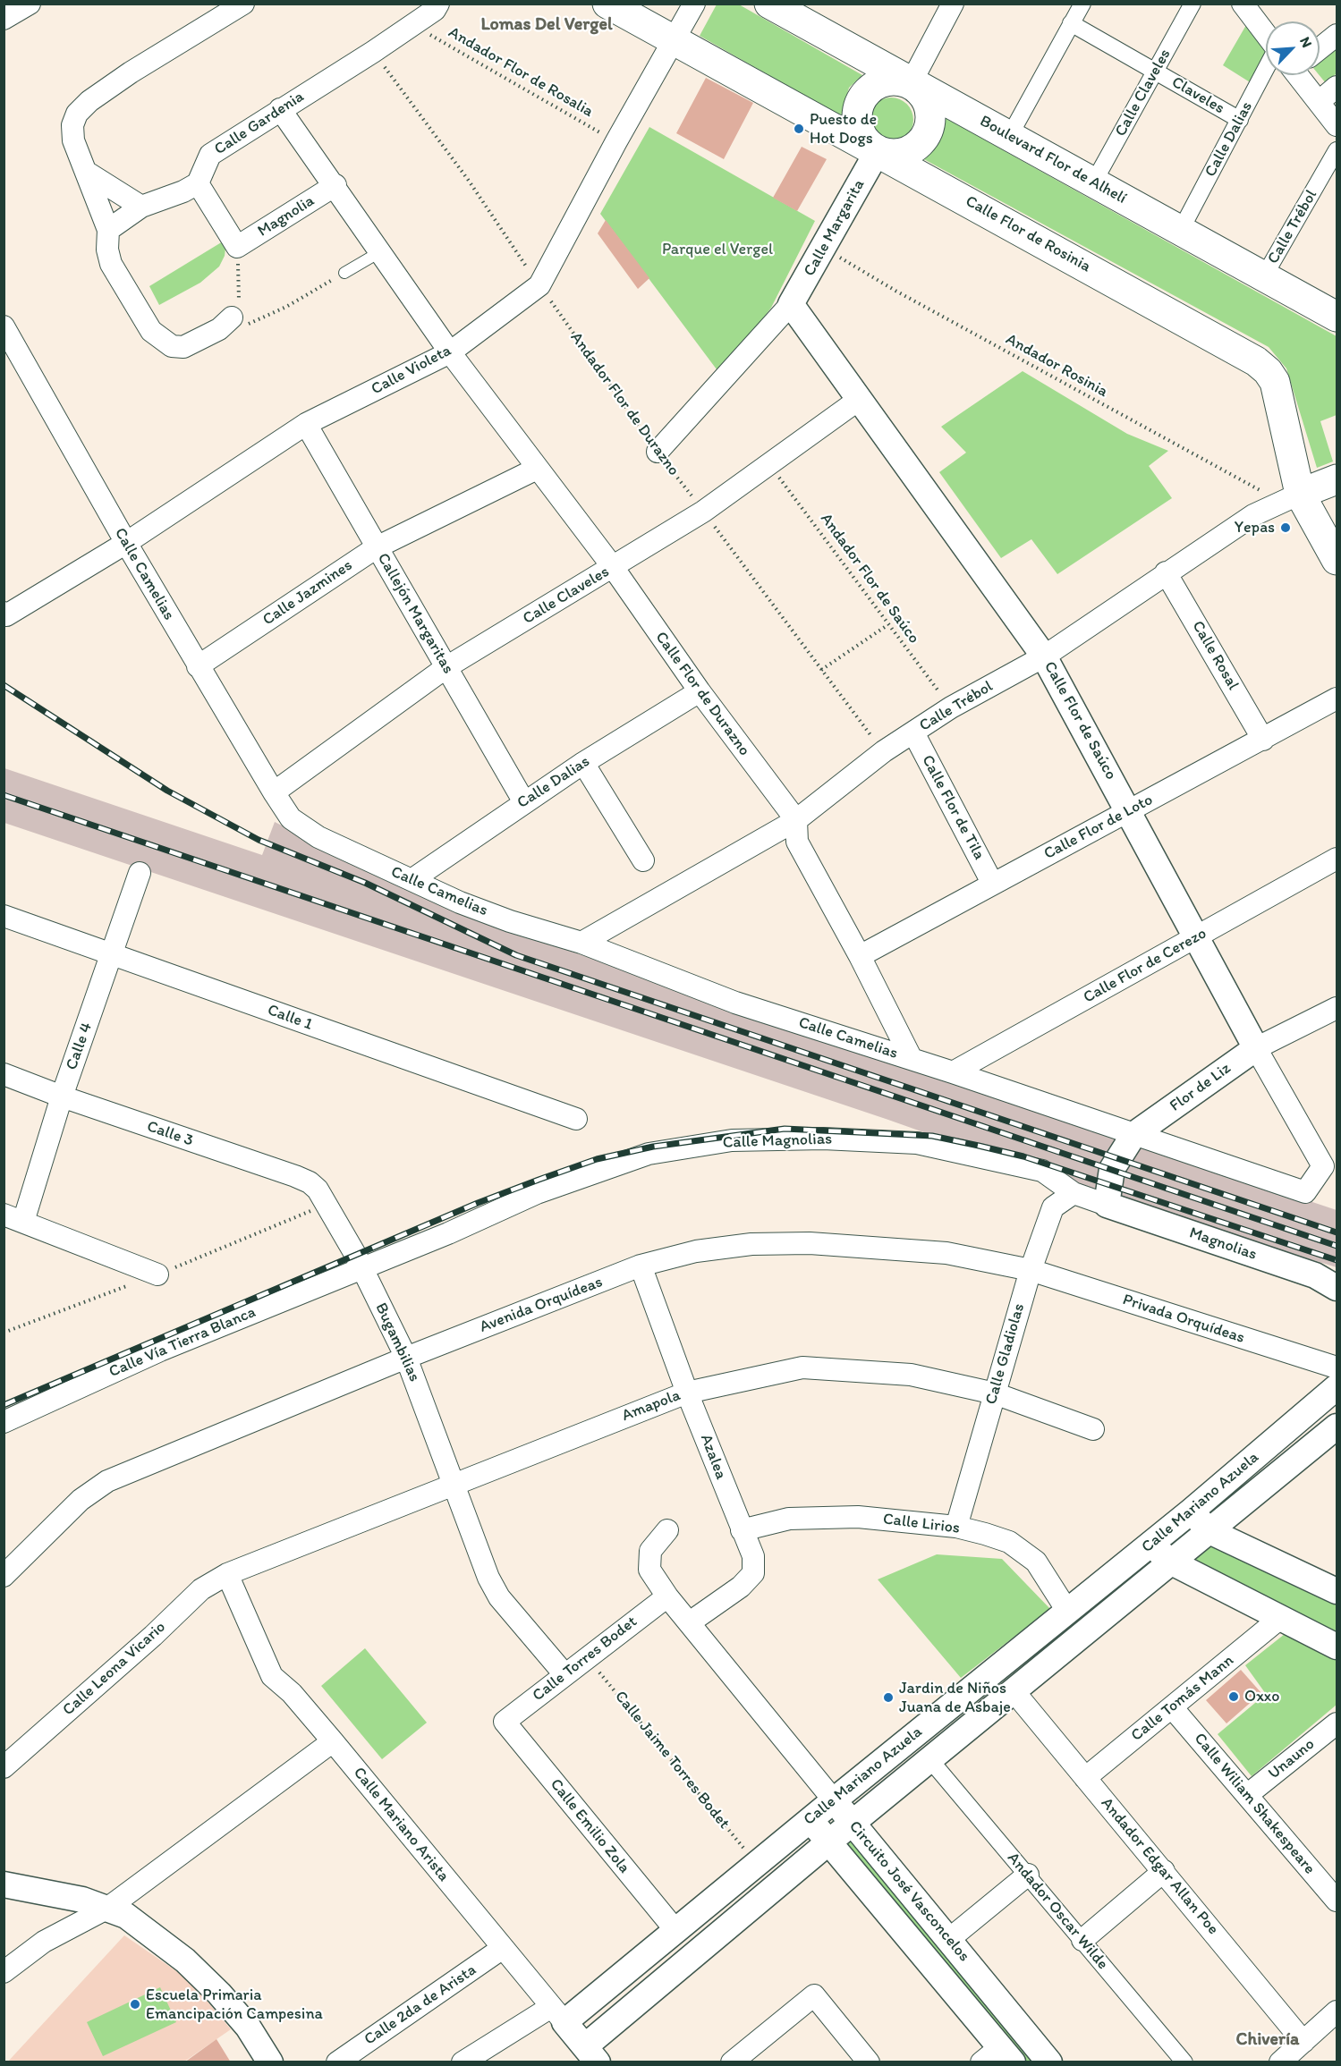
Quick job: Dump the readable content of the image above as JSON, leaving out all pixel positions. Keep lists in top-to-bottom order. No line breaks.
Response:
{"streets":{"main road":["Boulevard Flor de Alhelí","Calle Trébol","Calle Flor de Rosinia"],"street":["Calle Claveles","Claveles","Calle Gardenia","Calle Dalias","Magnolia","Calle Margarita","Calle Violeta","Calle Camelias","Calle Jazmines","Callejón Margaritas","Calle Rosal","Calle Flor de Durazno","Calle Flor de Saúco","Calle Flor de Tila","Calle Flor de Loto","Calle Flor de Cerezo","Calle 1","Calle 4","Flor de Liz","Calle 3","Calle Magnolias","Magnolias","Avenida Orquídeas","Privada Orquídeas","Calle Vía Tierra Blanca","Bugambilias","Calle Gladiolas","Amapola","Azalea","Calle Mariano Azuela","Calle Lirios","Calle Torres Bodet","Calle Leona Vicario","Calle Tomás Mann","Unauno","Calle Wiliam Shakespeare","Calle Mariano Arista","Calle Emilio Zola","Andador Edgar Allan Poe","Circuito José Vasconcelos","Andador Oscar Wilde","Calle 2da de Arista"],"path":["Andador Flor de Rosalia","Andador Rosinia","Andador Flor de Durazno","Andador Flor de Saúco","Calle Jaime Torres Bodet"]},"crossings":[["Andador Flor de Rosalia","Calle Gardenia"],["Andador Flor de Rosalia","Calle Violeta"],["Calle Claveles","Claveles"],["Calle Claveles","Boulevard Flor de Alhelí"],["Calle Claveles","Andador Flor de Durazno"],["Calle Claveles","Calle Camelias"],["Calle Claveles","Andador Flor de Saúco"],["Calle Claveles","Callejón Margaritas"],["Calle Claveles","Calle Flor de Durazno"],["Calle Claveles","Calle Flor de Saúco"],["Claveles","Calle Dalias"],["Calle Gardenia","Magnolia"],["Calle Gardenia","Andador Flor de Durazno"],["Calle Dalias","Boulevard Flor de Alhelí"],["Calle Dalias","Calle Camelias"],["Calle Dalias","Callejón Margaritas"],["Calle Dalias","Calle Flor de Durazno"],["Boulevard Flor de Alhelí","Calle Trébol"],["Boulevard Flor de Alhelí","Calle Margarita"],["Boulevard Flor de Alhelí","Calle Flor de Rosinia"],["Calle Trébol","Calle Flor de Rosinia"],["Calle Trébol","Andador Rosinia"],["Calle Trébol","Andador Flor de Durazno"],["Calle Trébol","Calle Camelias"],["Calle Trébol","Andador Flor de Saúco"],["Calle Trébol","Calle Rosal"],["Calle Trébol","Calle Flor de Durazno"],["Calle Trébol","Calle Flor de Saúco"],["Calle Trébol","Calle Flor de Tila"],["Calle Margarita","Calle Flor de Rosinia"],["Calle Margarita","Andador Rosinia"],["Calle Margarita","Calle Flor de Saúco"],["Calle Flor de Rosinia","Andador Rosinia"],["Calle Flor de Rosinia","Calle Violeta"],["Calle Violeta","Andador Flor de Durazno"],["Calle Violeta","Calle Camelias"],["Calle Violeta","Callejón Margaritas"],["Calle Violeta","Calle Flor de Durazno"],["Calle Camelias","Calle Jazmines"],["Calle Camelias","Calle Flor de Durazno"],["Calle Camelias","Calle Flor de Saúco"],["Calle Camelias","Calle Flor de Cerezo"],["Calle Camelias","Flor de Liz"],["Calle Jazmines","Callejón Margaritas"],["Calle Jazmines","Calle Flor de Durazno"],["Calle Rosal","Calle Flor de Loto"],["Calle Flor de Durazno","Calle Flor de Loto"],["Calle Flor de Saúco","Calle Flor de Loto"],["Calle Flor de Saúco","Calle Flor de Cerezo"],["Calle Flor de Saúco","Flor de Liz"],["Calle Flor de Tila","Calle Flor de Loto"],["Calle 1","Calle 4"],["Calle 4","Calle 3"],["Flor de Liz","Calle Magnolias"],["Flor de Liz","Magnolias"],["Calle 3","Bugambilias"],["Calle Magnolias","Magnolias"],["Calle Magnolias","Calle Vía Tierra Blanca"],["Calle Magnolias","Bugambilias"],["Calle Magnolias","Calle Gladiolas"],["Avenida Orquídeas","Privada Orquídeas"],["Avenida Orquídeas","Bugambilias"],["Avenida Orquídeas","Calle Gladiolas"],["Avenida Orquídeas","Azalea"],["Privada Orquídeas","Calle Gladiolas"],["Calle Vía Tierra Blanca","Bugambilias"],["Bugambilias","Amapola"],["Calle Gladiolas","Amapola"],["Calle Gladiolas","Calle Lirios"],["Amapola","Azalea"],["Amapola","Calle Leona Vicario"],["Amapola","Calle Mariano Arista"],["Azalea","Calle Lirios"],["Azalea","Circuito José Vasconcelos"],["Calle Mariano Azuela","Calle Lirios"],["Calle Mariano Azuela","Calle Jaime Torres Bodet"],["Calle Mariano Azuela","Calle Mariano Arista"],["Calle Mariano Azuela","Calle Emilio Zola"],["Calle Mariano Azuela","Andador Edgar Allan Poe"],["Calle Mariano Azuela","Circuito José Vasconcelos"],["Calle Mariano Azuela","Andador Oscar Wilde"],["Calle Torres Bodet","Calle Jaime Torres Bodet"],["Calle Torres Bodet","Calle Emilio Zola"],["Calle Torres Bodet","Circuito José Vasconcelos"],["Calle Leona Vicario","Calle Mariano Arista"],["Calle Tomás Mann","Calle Wiliam Shakespeare"],["Calle Tomás Mann","Andador Edgar Allan Poe"],["Unauno","Calle Wiliam Shakespeare"],["Calle Mariano Arista","Calle 2da de Arista"]],"districts":["Lomas Del Vergel","Chivería"],"parks":["Parque el Vergel"],"places":["Puesto de Hot Dogs","Yepas","Oxxo","Jardin de Niños Juana de Asbaje","Escuela Primaria Emancipación Campesina"],"north":"top right"}
